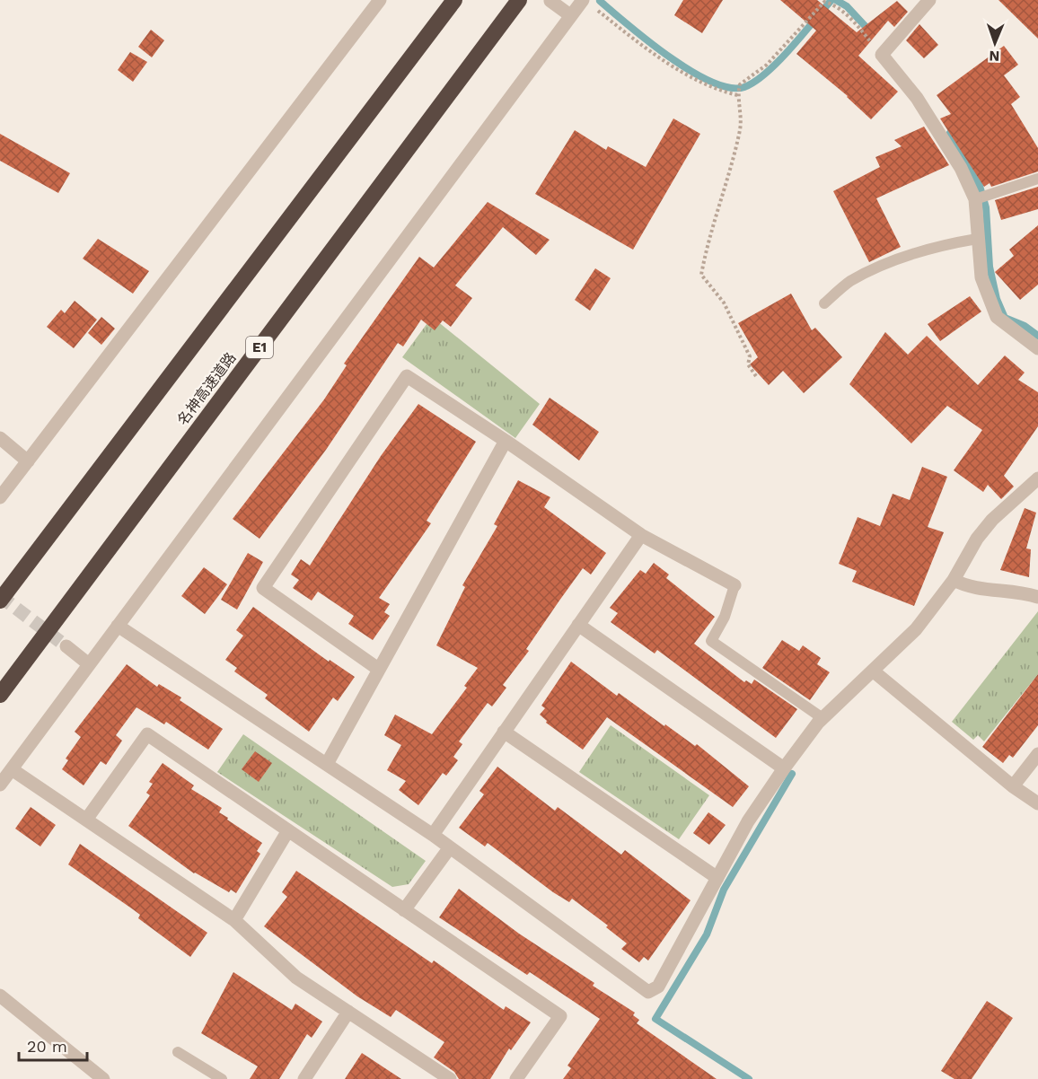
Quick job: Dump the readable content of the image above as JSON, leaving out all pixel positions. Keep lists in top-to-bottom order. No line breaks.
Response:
{"streets":{"highway":["E1","名神高速道路"]},"scale_bar":"20 m","north":"bottom"}
